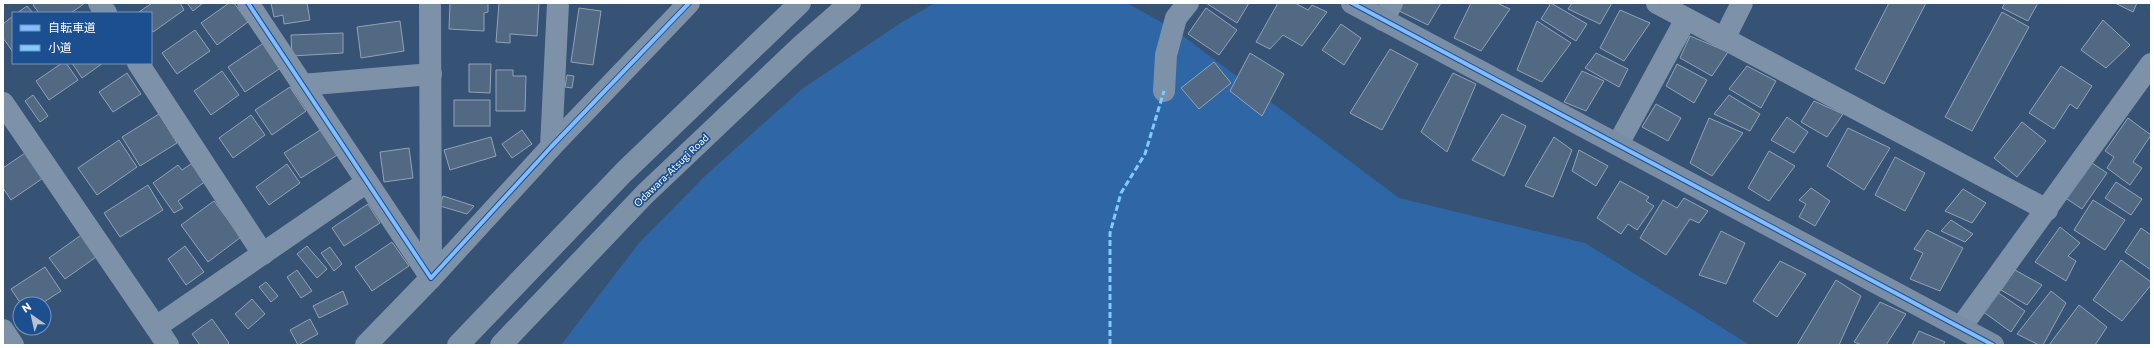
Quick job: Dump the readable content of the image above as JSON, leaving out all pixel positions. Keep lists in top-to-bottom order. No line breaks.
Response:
{"streets":{"highway":["Odawara-Atsugi Road"]},"legend":["自転車道","小道"],"north":"top left"}
